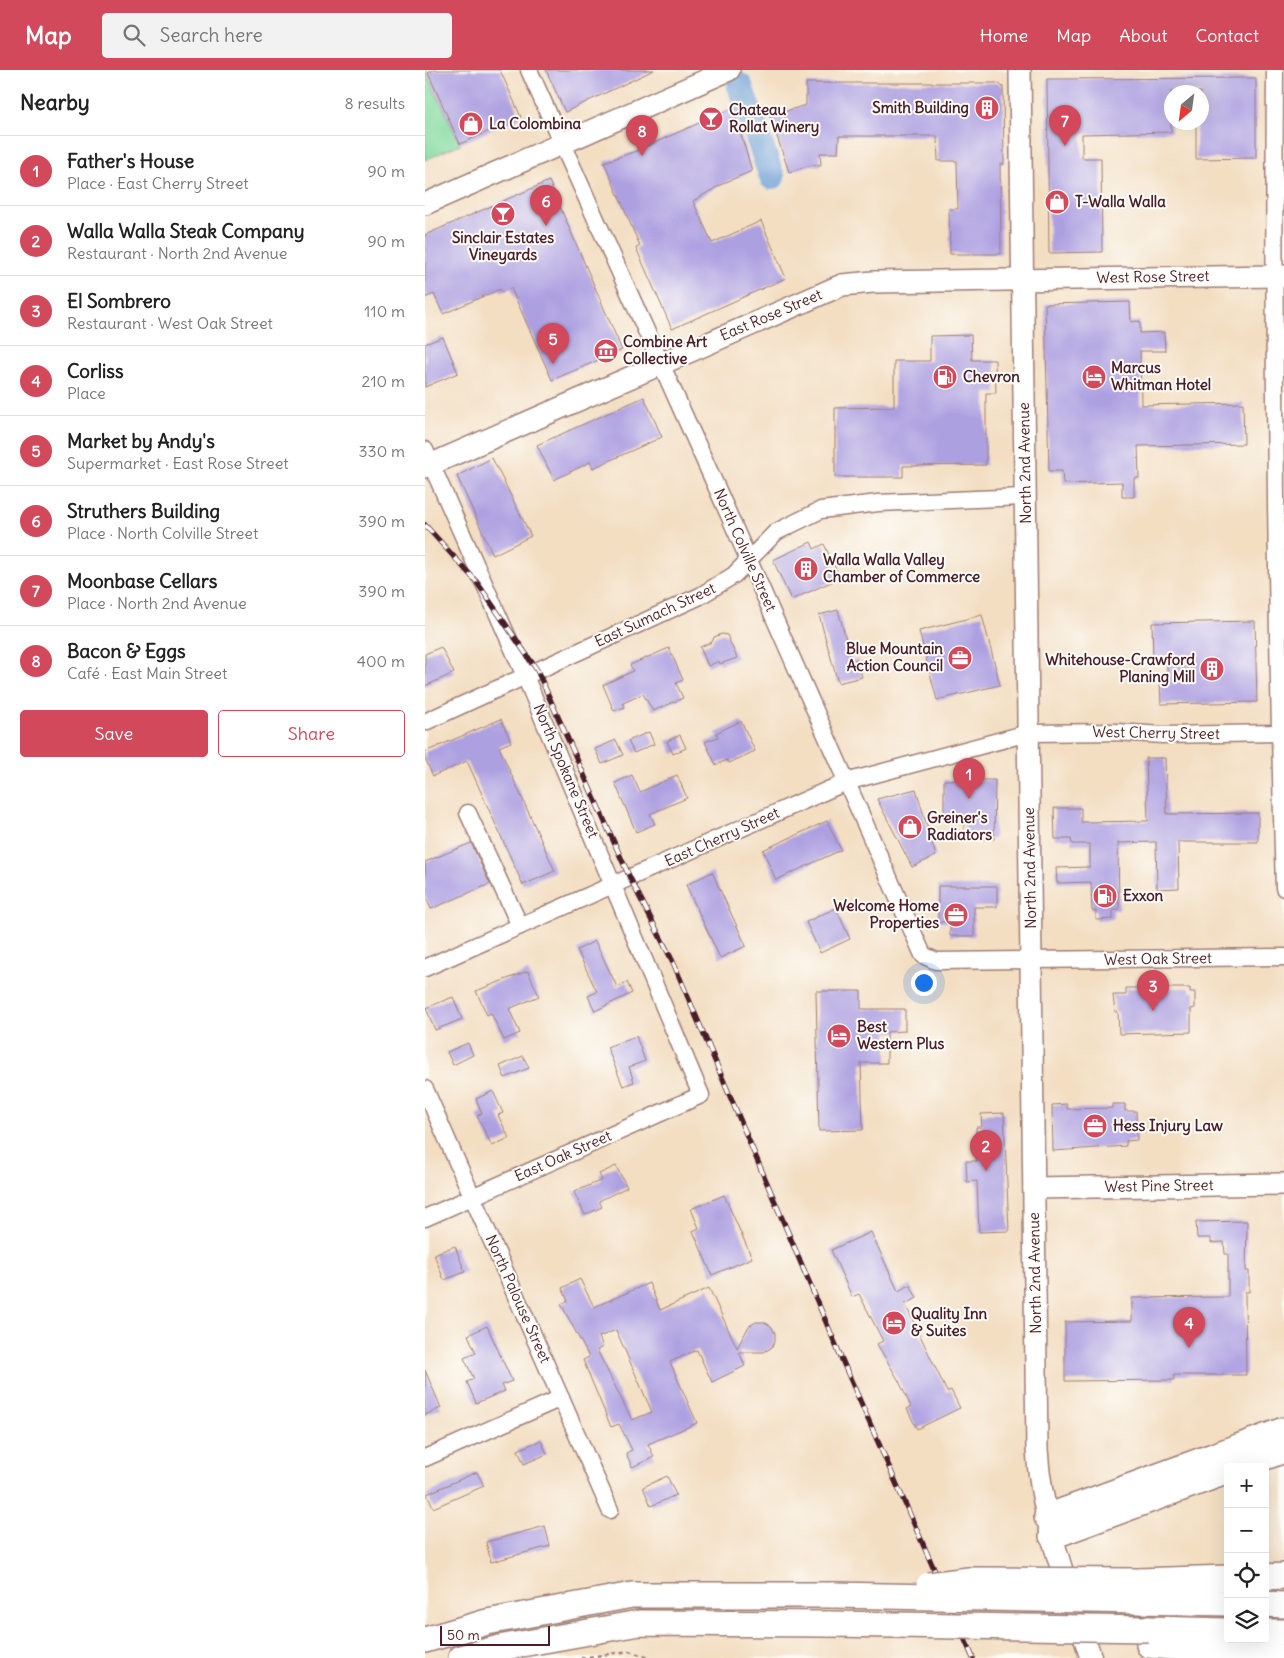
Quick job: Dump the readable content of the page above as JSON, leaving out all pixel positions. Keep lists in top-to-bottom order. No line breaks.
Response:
{"streets":{"main road":["West Rose Street","East Rose Street","North 2nd Avenue","West Pine Street"],"street":["North Colville Street","East Sumach Street","West Cherry Street","North Spokane Street","East Cherry Street","West Oak Street","East Oak Street","North Palouse Street"]},"crossings":[["West Rose Street","East Rose Street"],["West Rose Street","North 2nd Avenue"],["East Rose Street","North 2nd Avenue"],["East Rose Street","North Colville Street"],["East Rose Street","North Spokane Street"],["North 2nd Avenue","North Colville Street"],["North 2nd Avenue","East Sumach Street"],["North 2nd Avenue","West Cherry Street"],["North 2nd Avenue","East Cherry Street"],["North 2nd Avenue","West Oak Street"],["North 2nd Avenue","West Pine Street"],["North Colville Street","East Sumach Street"],["North Colville Street","East Cherry Street"],["North Colville Street","West Oak Street"],["East Sumach Street","North Spokane Street"],["West Cherry Street","East Cherry Street"],["North Spokane Street","East Cherry Street"],["North Spokane Street","East Oak Street"],["East Oak Street","North Palouse Street"]],"places":{"building":["Smith Building","Walla Walla Valley Chamber of Commerce","Whitehouse-Crawford Planing Mill"],"bar":["Chateau Rollat Winery","Sinclair Estates Vineyards"],"shop":["La Colombina","T-Walla Walla","Greiner's Radiators"],"museum":["Combine Art Collective"],"fuel station":["Chevron","Exxon"],"hotel":["Marcus Whitman Hotel","Best Western Plus","Quality Inn & Suites"],"office":["Blue Mountain Action Council","Welcome Home Properties","Hess Injury Law"]},"scale_bar":"50 m","north":"bottom left","page":{"header":"Map","search":"Search here","nav":["Home","Map","About","Contact"],"heading":["Nearby","8 results"],"pins":["7","8","6","5","1","3","2","4"],"list":[{"mark":"1","name":"Father's House","note":"Place · East Cherry Street","value":"90 m"},{"mark":"2","name":"Walla Walla Steak Company","note":"Restaurant · North 2nd Avenue","value":"90 m"},{"mark":"3","name":"El Sombrero","note":"Restaurant · West Oak Street","value":"110 m"},{"mark":"4","name":"Corliss","note":"Place","value":"210 m"},{"mark":"5","name":"Market by Andy's","note":"Supermarket · East Rose Street","value":"330 m"},{"mark":"6","name":"Struthers Building","note":"Place · North Colville Street","value":"390 m"},{"mark":"7","name":"Moonbase Cellars","note":"Place · North 2nd Avenue","value":"390 m"},{"mark":"8","name":"Bacon & Eggs","note":"Café · East Main Street","value":"400 m"}],"buttons":["Save","Share"],"map_buttons":["+","−"],"scale":"50 m"}}
